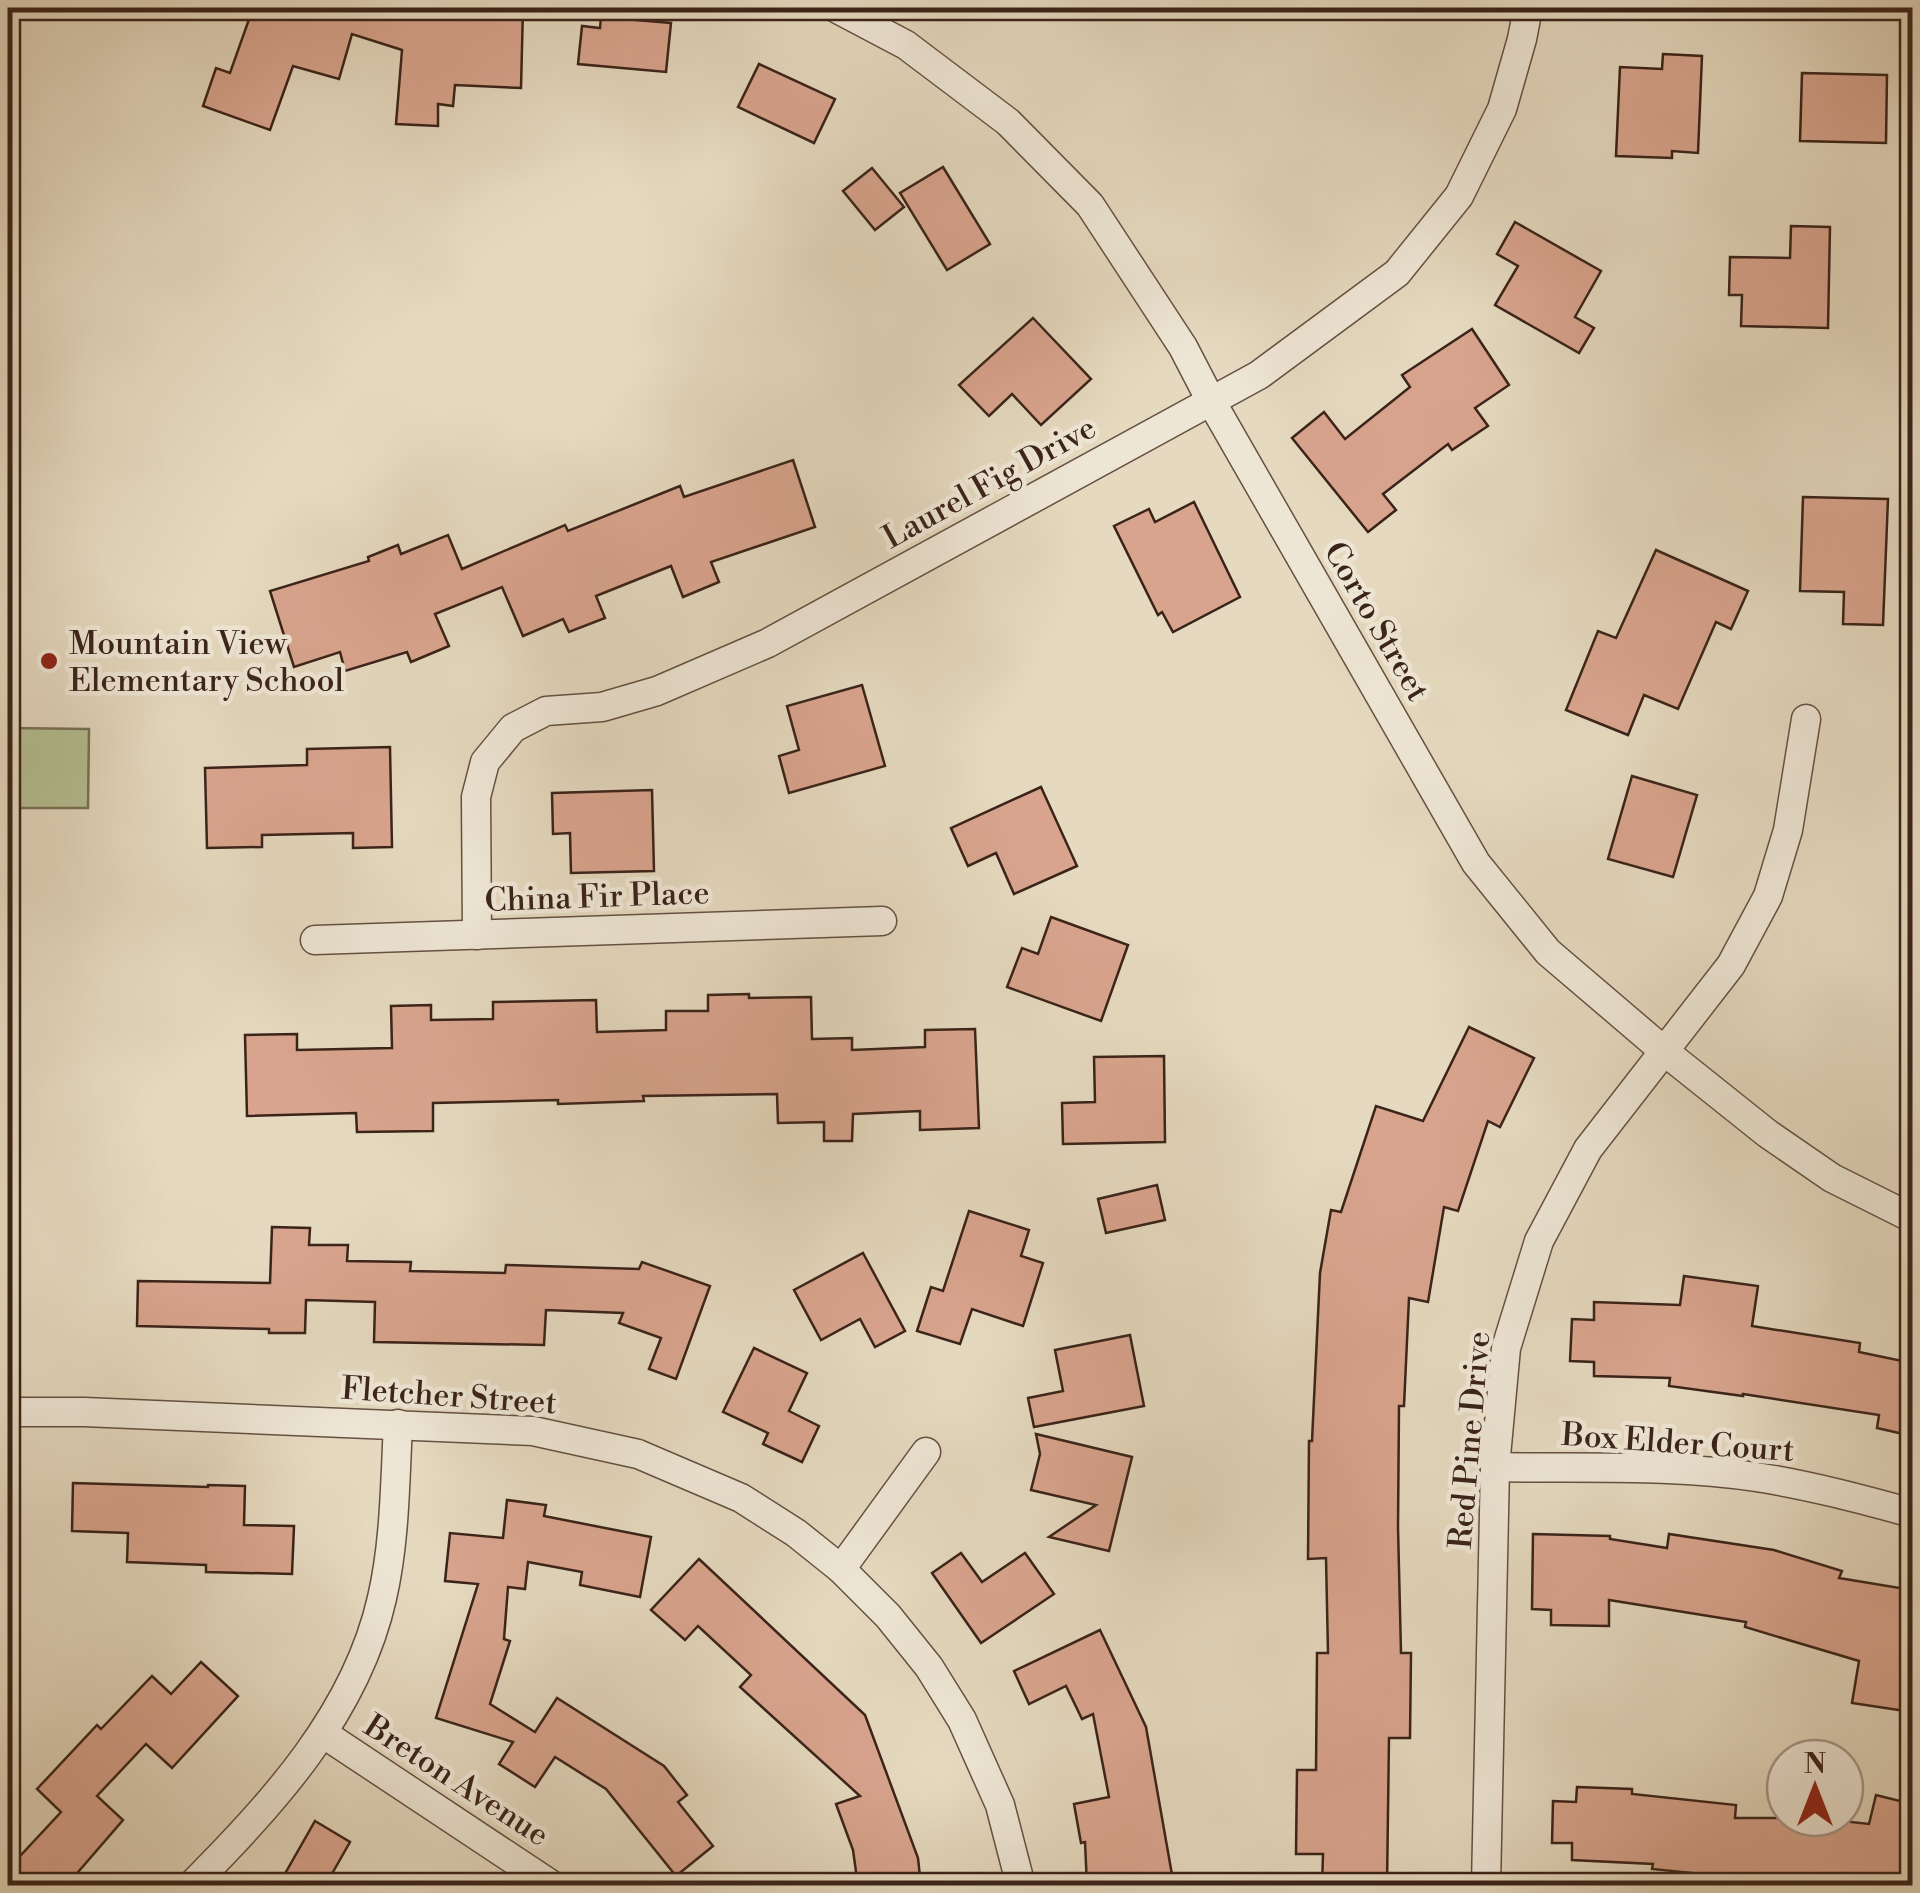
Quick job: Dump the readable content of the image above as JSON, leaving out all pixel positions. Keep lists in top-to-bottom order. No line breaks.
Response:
{"streets":{"street":["Laurel Fig Drive","Corto Street","China Fir Place","Fletcher Street","Red Pine Drive","Box Elder Court","Breton Avenue"]},"crossings":[["Laurel Fig Drive","Corto Street"],["Laurel Fig Drive","China Fir Place"],["Corto Street","Red Pine Drive"],["Red Pine Drive","Box Elder Court"]],"places":["Mountain View Elementary School"],"north":"top"}
